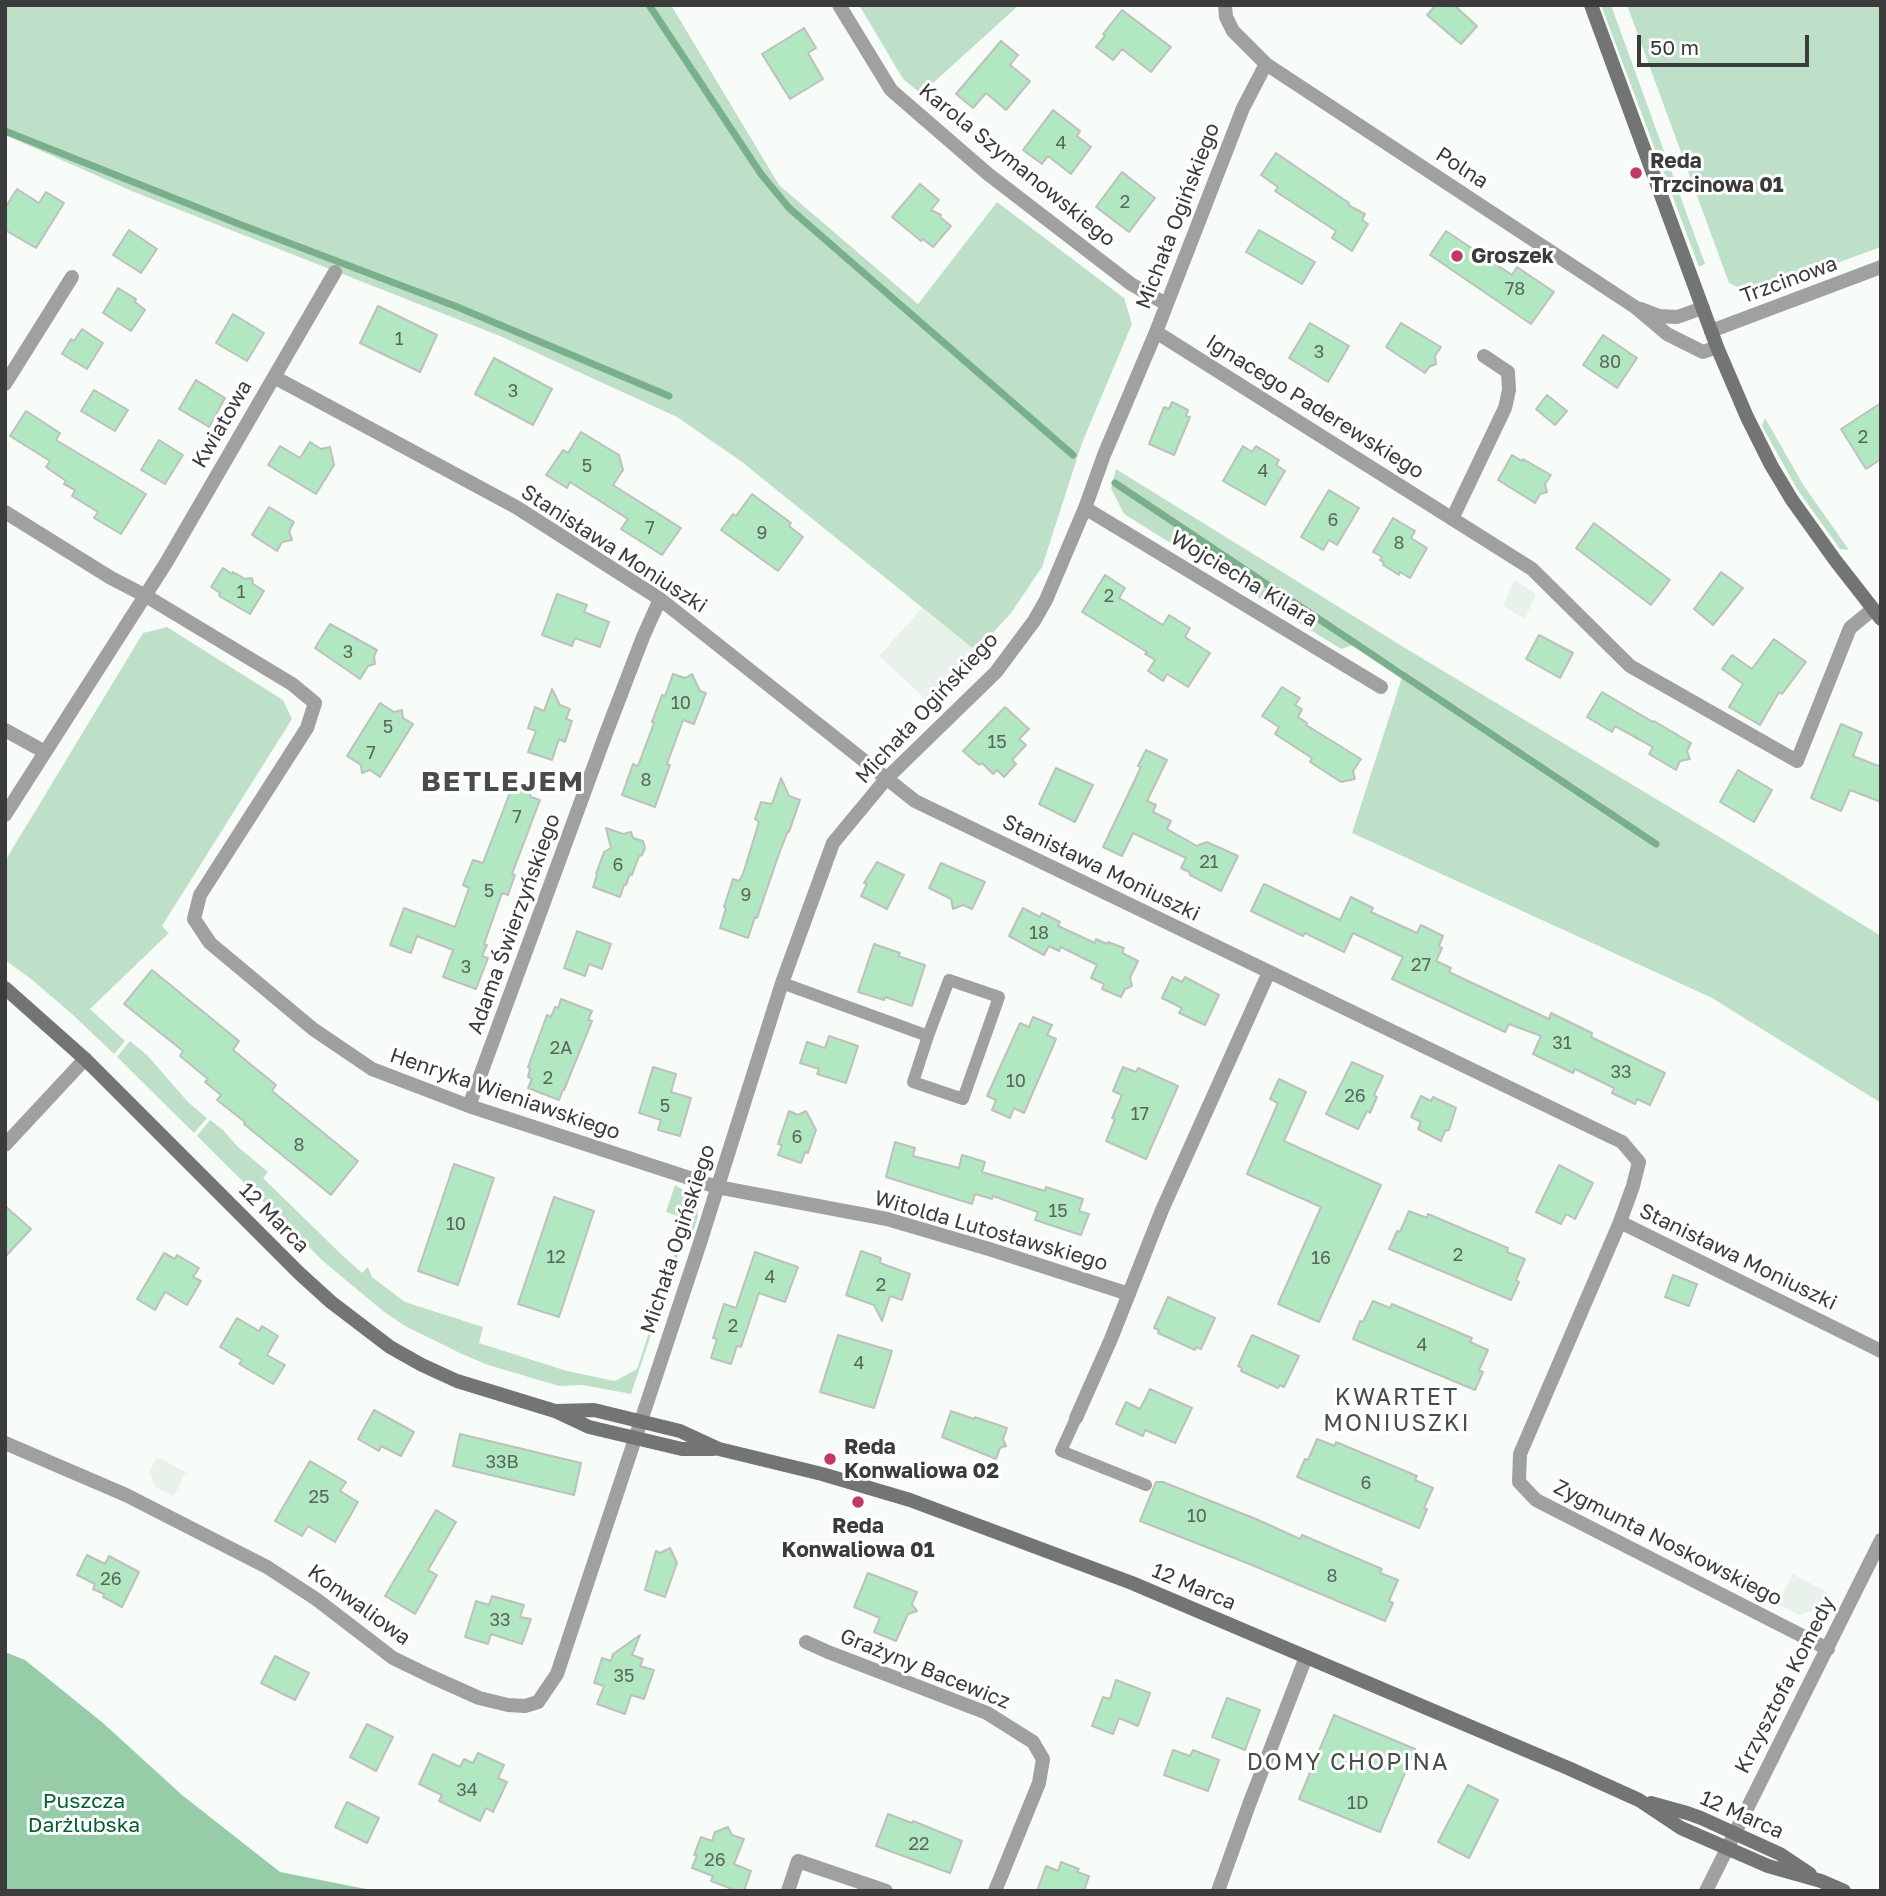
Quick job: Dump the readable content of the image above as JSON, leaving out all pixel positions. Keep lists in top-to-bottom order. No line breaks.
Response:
{"streets":{"street":["Karola Szymanowskiego","Polna","Michała Ogińskiego","Trzcinowa","Ignacego Paderewskiego","Kwiatowa","Stanisława Moniuszki","Wojciecha Kilara","Adama Świerzyńskiego","Henryka Wieniawskiego","12 Marca","Witolda Lutosławskiego","Zygmunta Noskowskiego","Konwaliowa","Grażyny Bacewicz","Krzysztofa Komedy"]},"crossings":[["Karola Szymanowskiego","Michała Ogińskiego"],["Polna","Michała Ogińskiego"],["Michała Ogińskiego","Ignacego Paderewskiego"],["Michała Ogińskiego","Stanisława Moniuszki"],["Michała Ogińskiego","Wojciecha Kilara"],["Michała Ogińskiego","Henryka Wieniawskiego"],["Michała Ogińskiego","12 Marca"],["Michała Ogińskiego","Witolda Lutosławskiego"],["Michała Ogińskiego","Konwaliowa"],["Kwiatowa","Stanisława Moniuszki"],["Kwiatowa","Henryka Wieniawskiego"],["Stanisława Moniuszki","Adama Świerzyńskiego"],["Stanisława Moniuszki","Witolda Lutosławskiego"],["Stanisława Moniuszki","Zygmunta Noskowskiego"],["Adama Świerzyńskiego","Henryka Wieniawskiego"],["Henryka Wieniawskiego","Witolda Lutosławskiego"],["12 Marca","Konwaliowa"],["12 Marca","Krzysztofa Komedy"],["Zygmunta Noskowskiego","Krzysztofa Komedy"]],"districts":["BETLEJEM","KWARTET MONIUSZKI","DOMY CHOPINA"],"parks":["Puszcza Darżlubska"],"places":["Reda Trzcinowa 01","Groszek","Reda Konwaliowa 02","Reda Konwaliowa 01"],"house_numbers":["4","2","78","1","3","80","3","2","5","4","6","7","9","8","1","2","3","10","5","15","7","8","7","21","6","5","9","18","27","3","31","2A","33","2","10","26","5","17","6","8","15","10","2","12","16","4","2","2","4","4","33B","6","25","10","8","26","33","35","34","1D","22","26"],"scale_bar":"50 m"}
